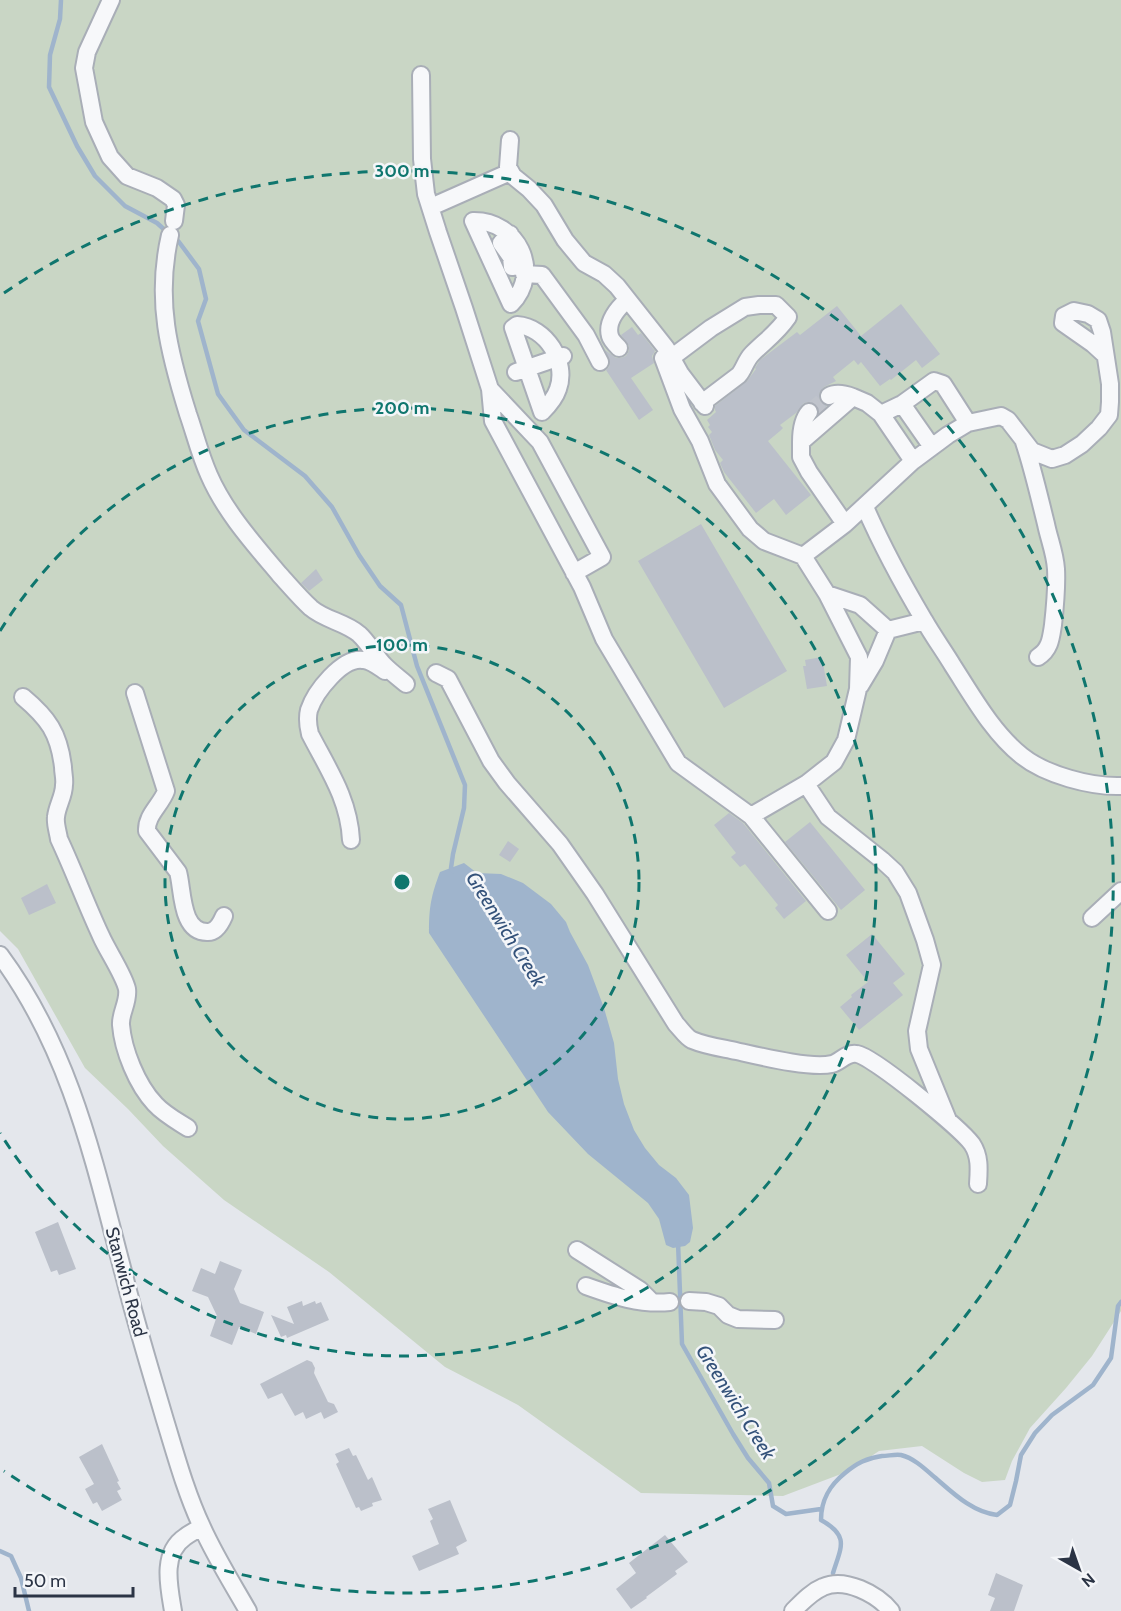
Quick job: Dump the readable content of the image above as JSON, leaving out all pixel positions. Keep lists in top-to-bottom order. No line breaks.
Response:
{"streets":{"street":["Stanwich Road"]},"water":["Greenwich Creek"],"scale_bar":"50 m","north":"bottom right","rings":["300 m","200 m","100 m"]}
